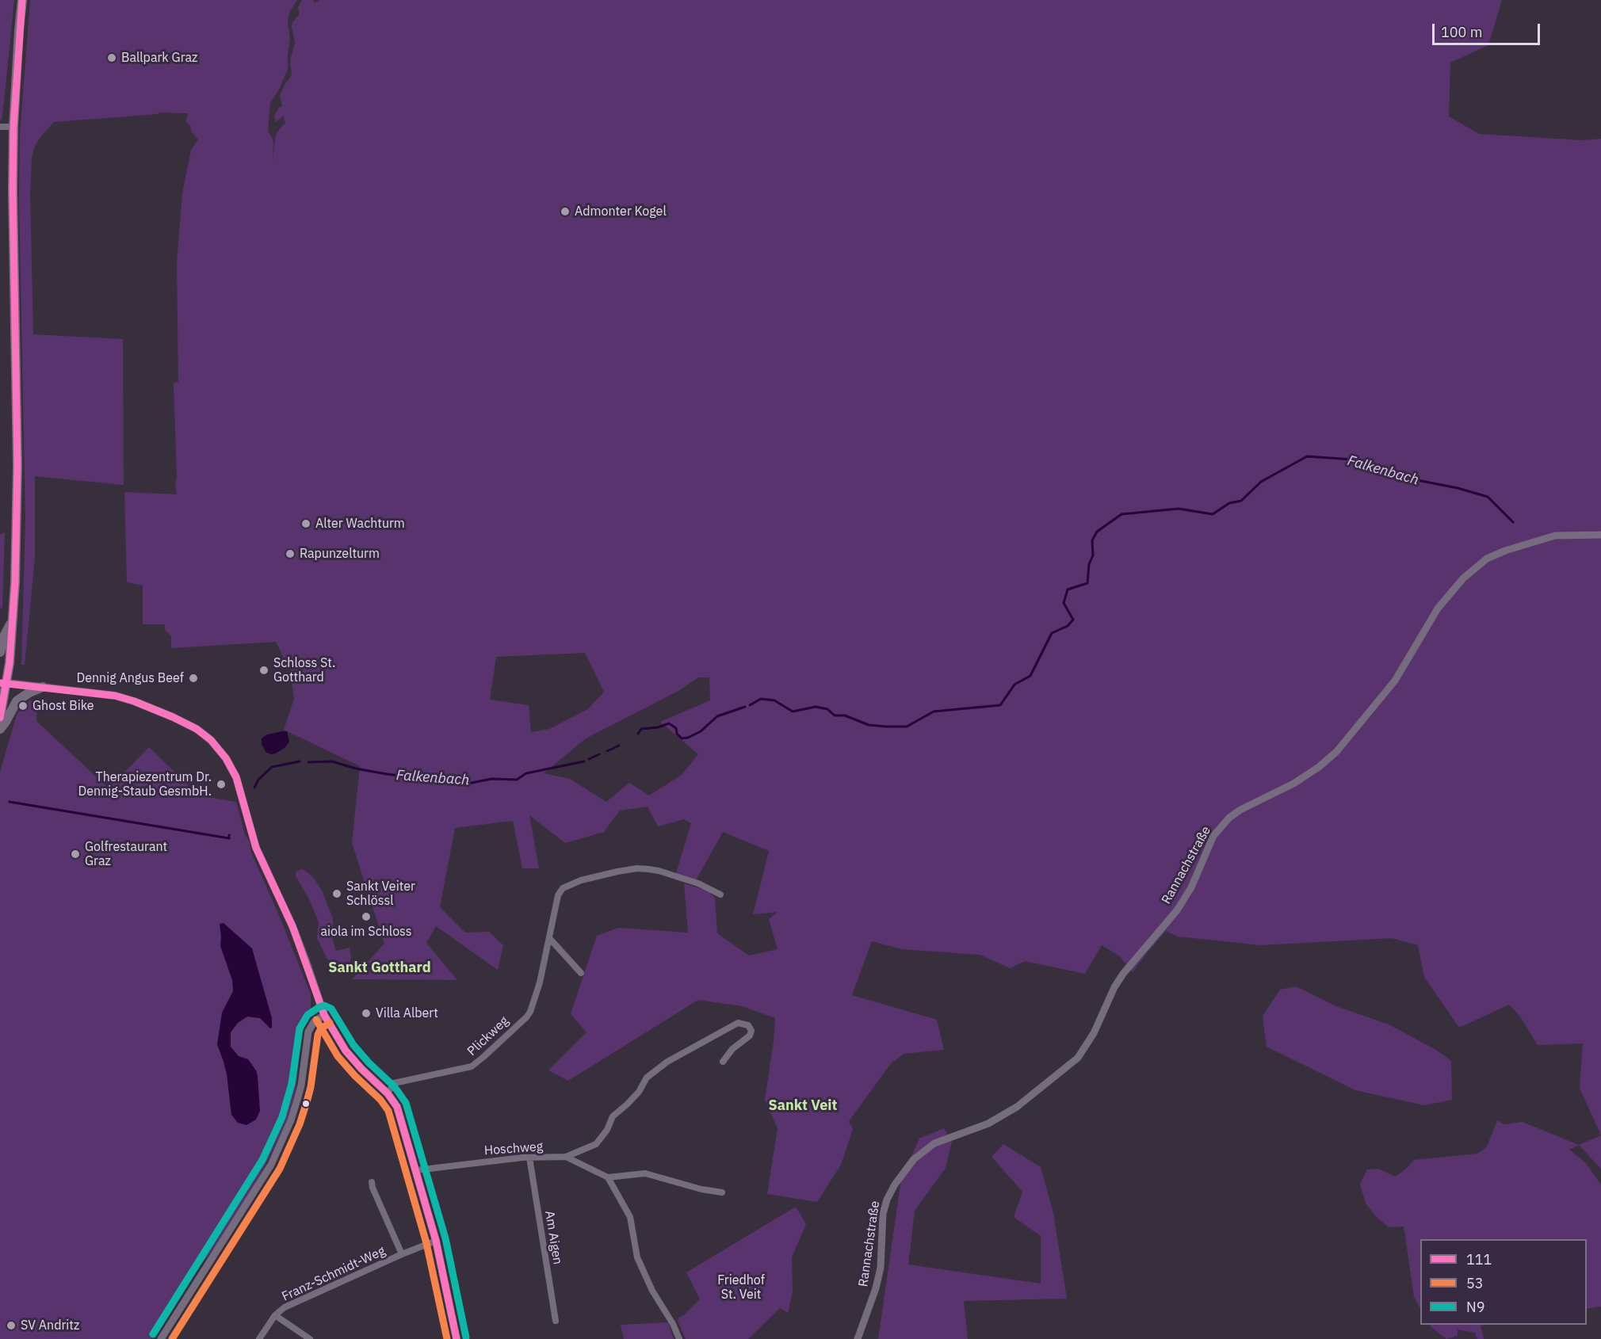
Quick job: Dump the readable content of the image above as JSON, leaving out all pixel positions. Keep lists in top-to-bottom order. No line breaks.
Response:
{"streets":{"street":["Rannachstraße","Plickweg","Hoschweg","Am Aigen","Franz-Schmidt-Weg"]},"crossings":[["Hoschweg","Am Aigen"]],"districts":["Sankt Gotthard","Sankt Veit"],"water":["Falkenbach"],"parks":["Friedhof St. Veit"],"places":["Ballpark Graz","Admonter Kogel","Alter Wachturm","Rapunzelturm","Schloss St. Gotthard","Dennig Angus Beef","Ghost Bike","Therapiezentrum Dr. Dennig-Staub GesmbH.","Golfrestaurant Graz","Sankt Veiter Schlössl","aiola im Schloss","Villa Albert","SV Andritz"],"lines":["transit line 111","transit line N9","transit line 53"],"legend":["111","53","N9"],"scale_bar":"100 m"}
